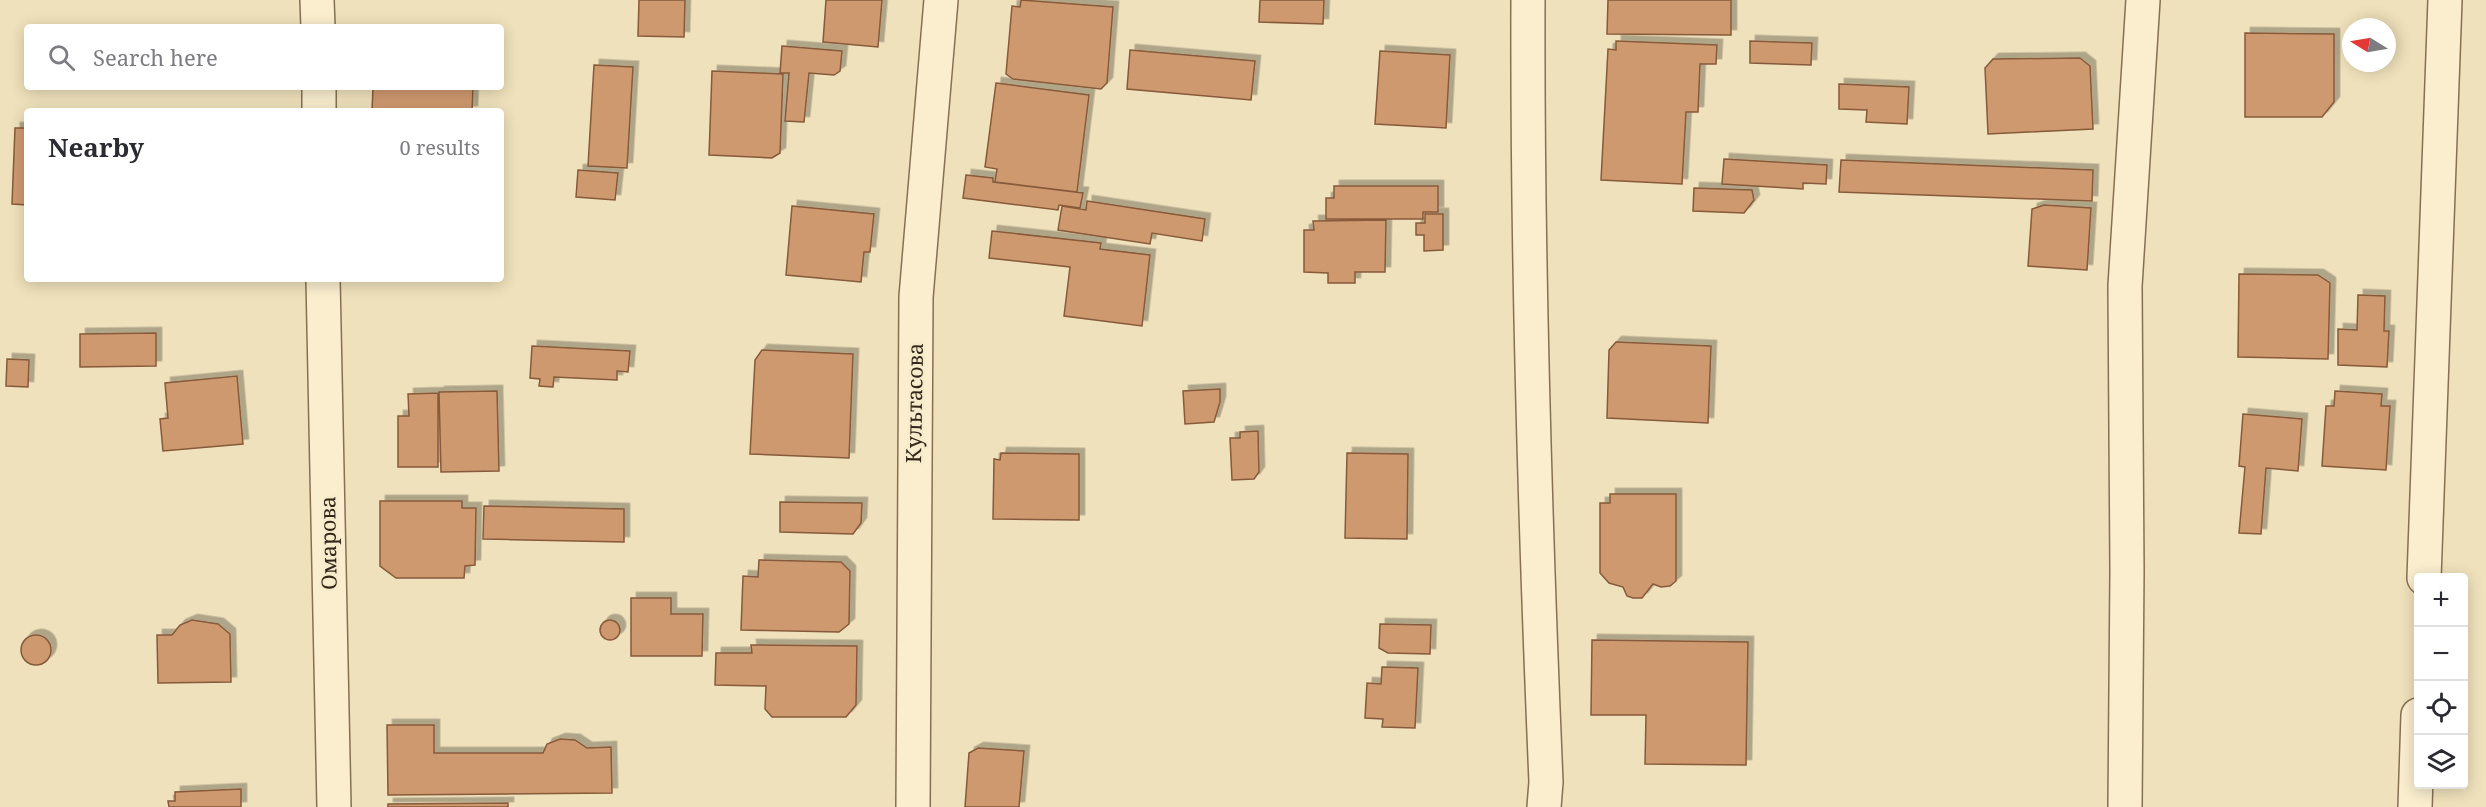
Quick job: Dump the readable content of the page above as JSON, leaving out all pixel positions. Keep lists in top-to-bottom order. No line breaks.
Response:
{"streets":{"street":["Культасова","Омарова"]},"north":"left","page":{"search":"Search here","heading":["Nearby","0 results"],"map_buttons":["+","−"]}}
